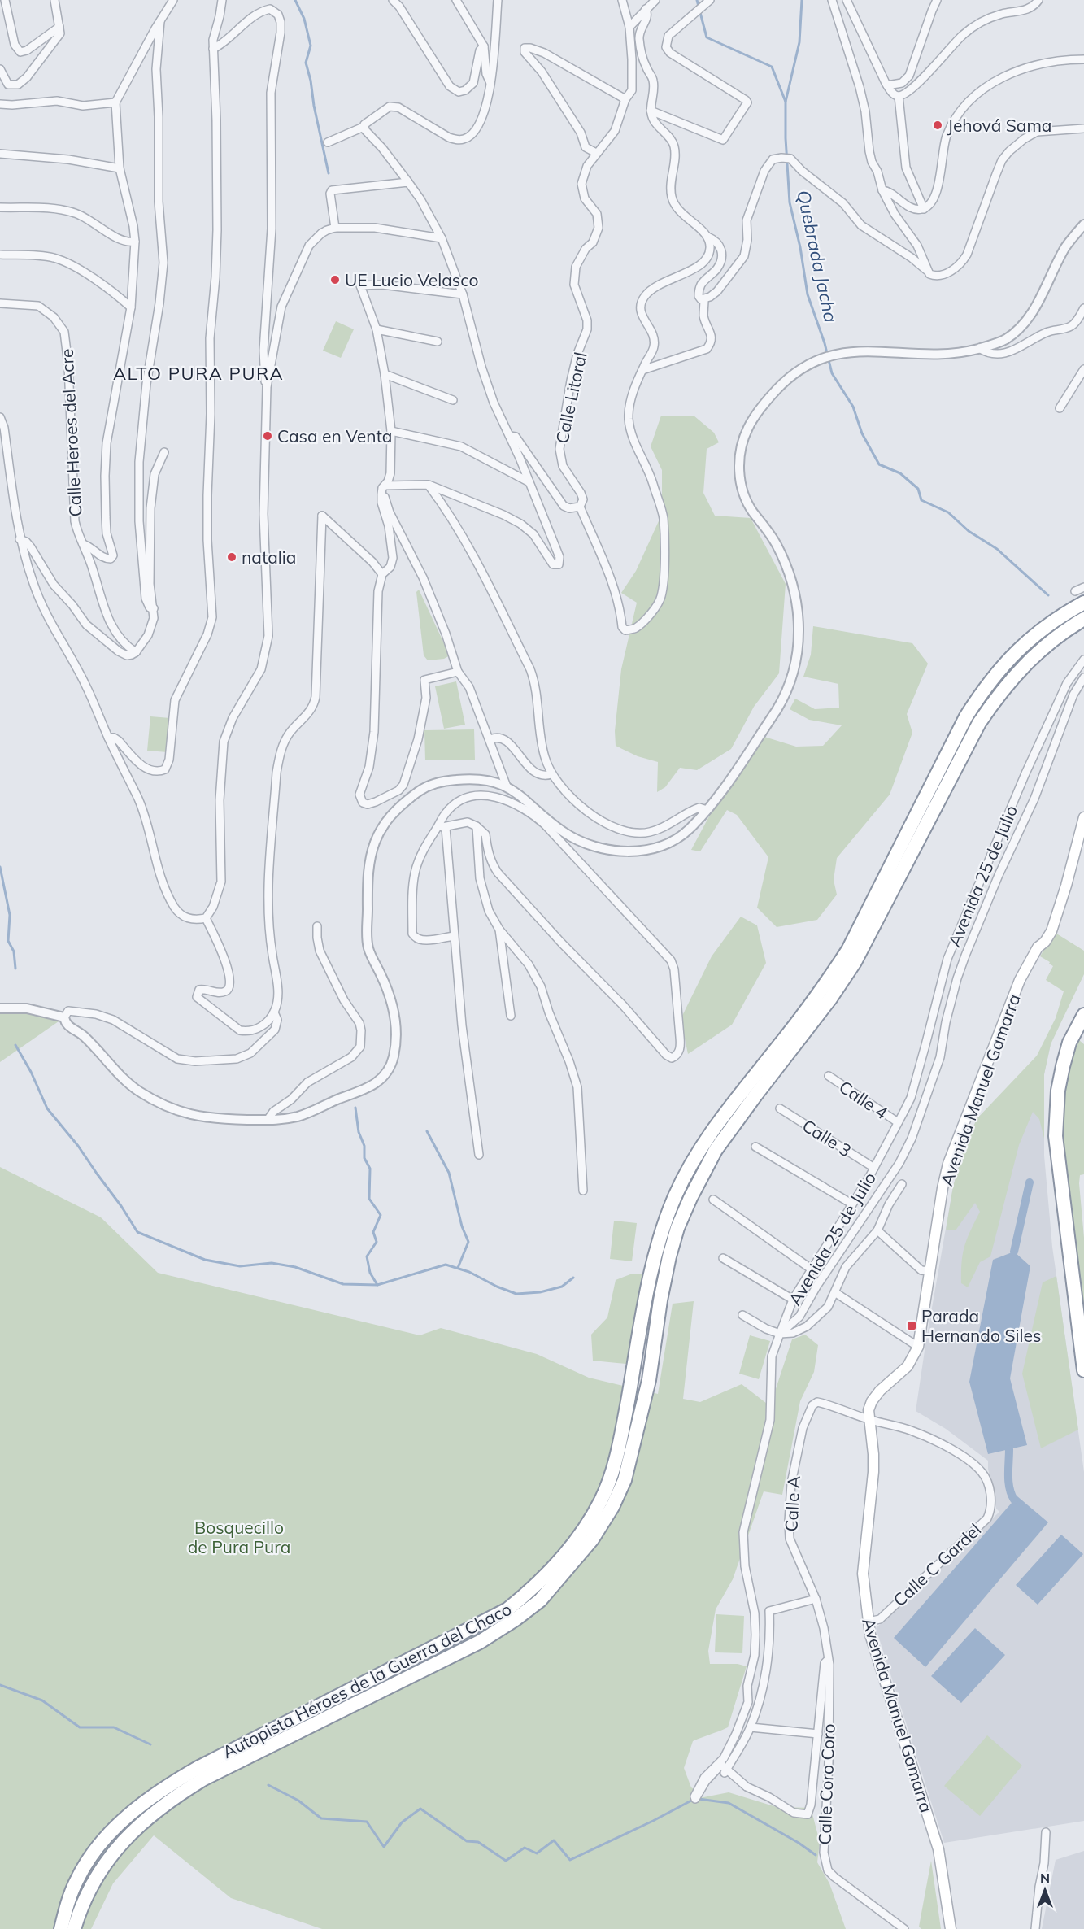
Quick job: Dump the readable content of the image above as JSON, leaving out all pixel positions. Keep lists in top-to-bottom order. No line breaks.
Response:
{"streets":{"highway":["Autopista Héroes de la Guerra del Chaco"],"main road":["Avenida Manuel Gamarra"],"street":["Calle Litoral","Calle Heroes del Acre","Avenida 25 de Julio","Calle 4","Calle 3","Calle A","Calle C Gardel","Calle Coro Coro"]},"crossings":[["Avenida 25 de Julio","Calle 4"],["Avenida 25 de Julio","Calle 3"],["Avenida Manuel Gamarra","Calle A"],["Avenida Manuel Gamarra","Calle C Gardel"],["Calle A","Calle C Gardel"],["Calle A","Calle Coro Coro"]],"districts":["ALTO PURA PURA"],"water":["Quebrada Jacha"],"parks":["Bosquecillo de Pura Pura"],"places":{"other":["Jehová Sama","UE Lucio Velasco","Casa en Venta","natalia"],"transit":["Parada Hernando Siles"]},"north":"top"}
